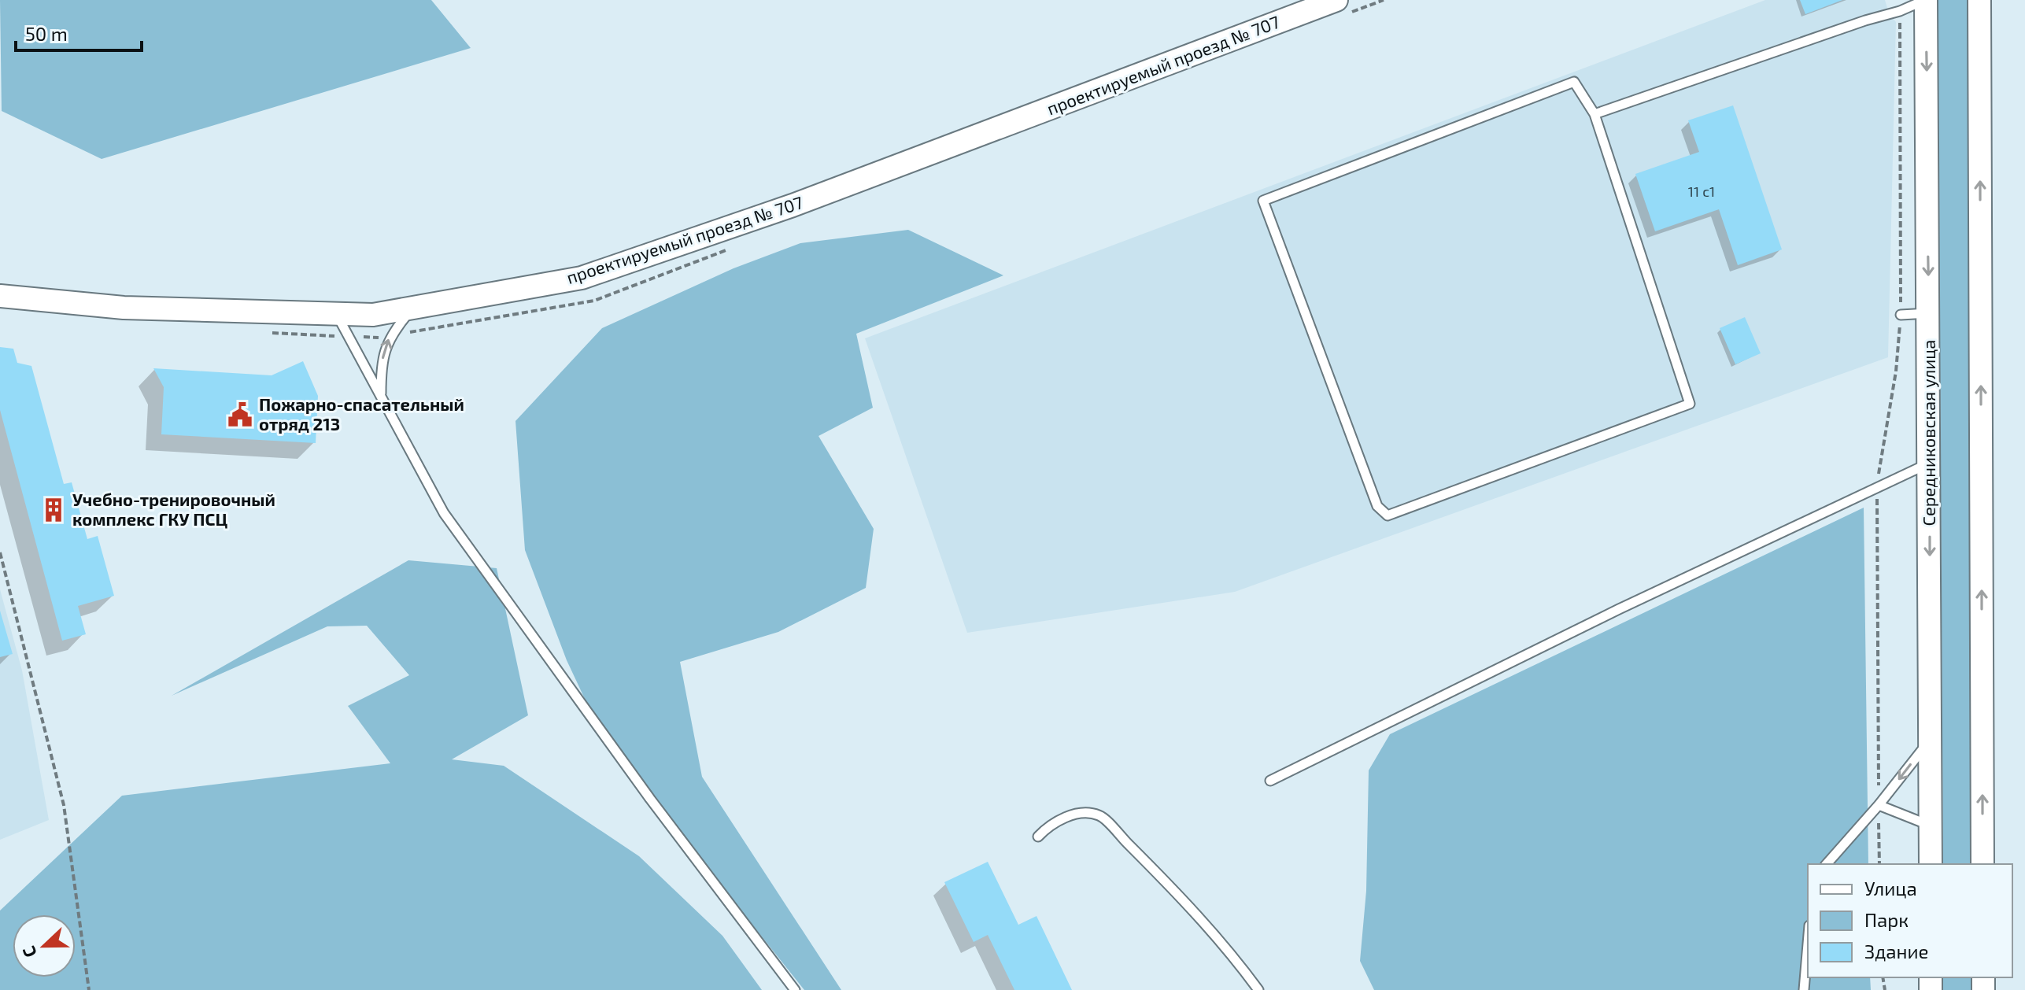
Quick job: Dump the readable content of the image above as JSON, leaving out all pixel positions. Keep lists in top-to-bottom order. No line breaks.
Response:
{"streets":{"street":["проектируемый проезд № 707","Середниковская улица"]},"places":{"public building":["Пожарно-спасательный отряд 213"],"building":["Учебно-тренировочный комплекс ГКУ ПСЦ"]},"house_numbers":["11 с1"],"legend":["Улица","Парк","Здание"],"scale_bar":"50 m","north":"left"}
